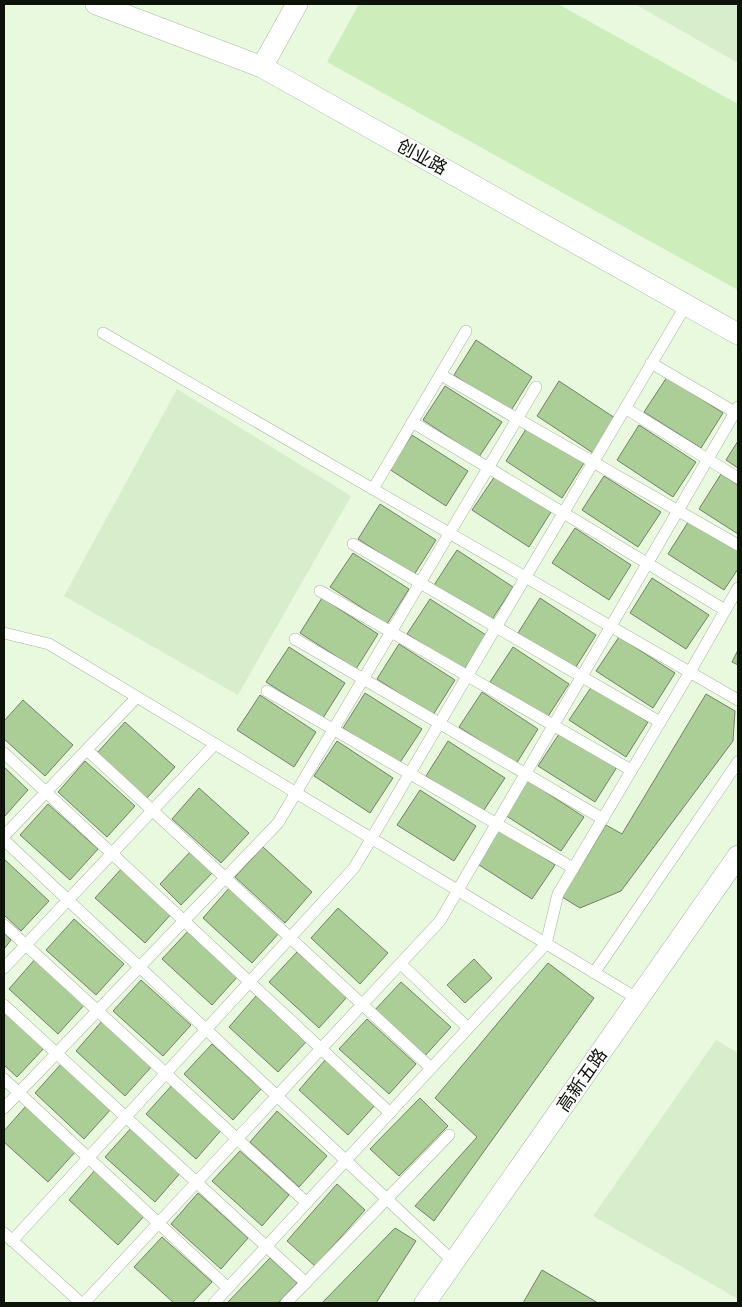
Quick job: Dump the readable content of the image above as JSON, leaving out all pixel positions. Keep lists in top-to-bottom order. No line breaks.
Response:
{"streets":{"street":["创业路","高新五路"]}}
